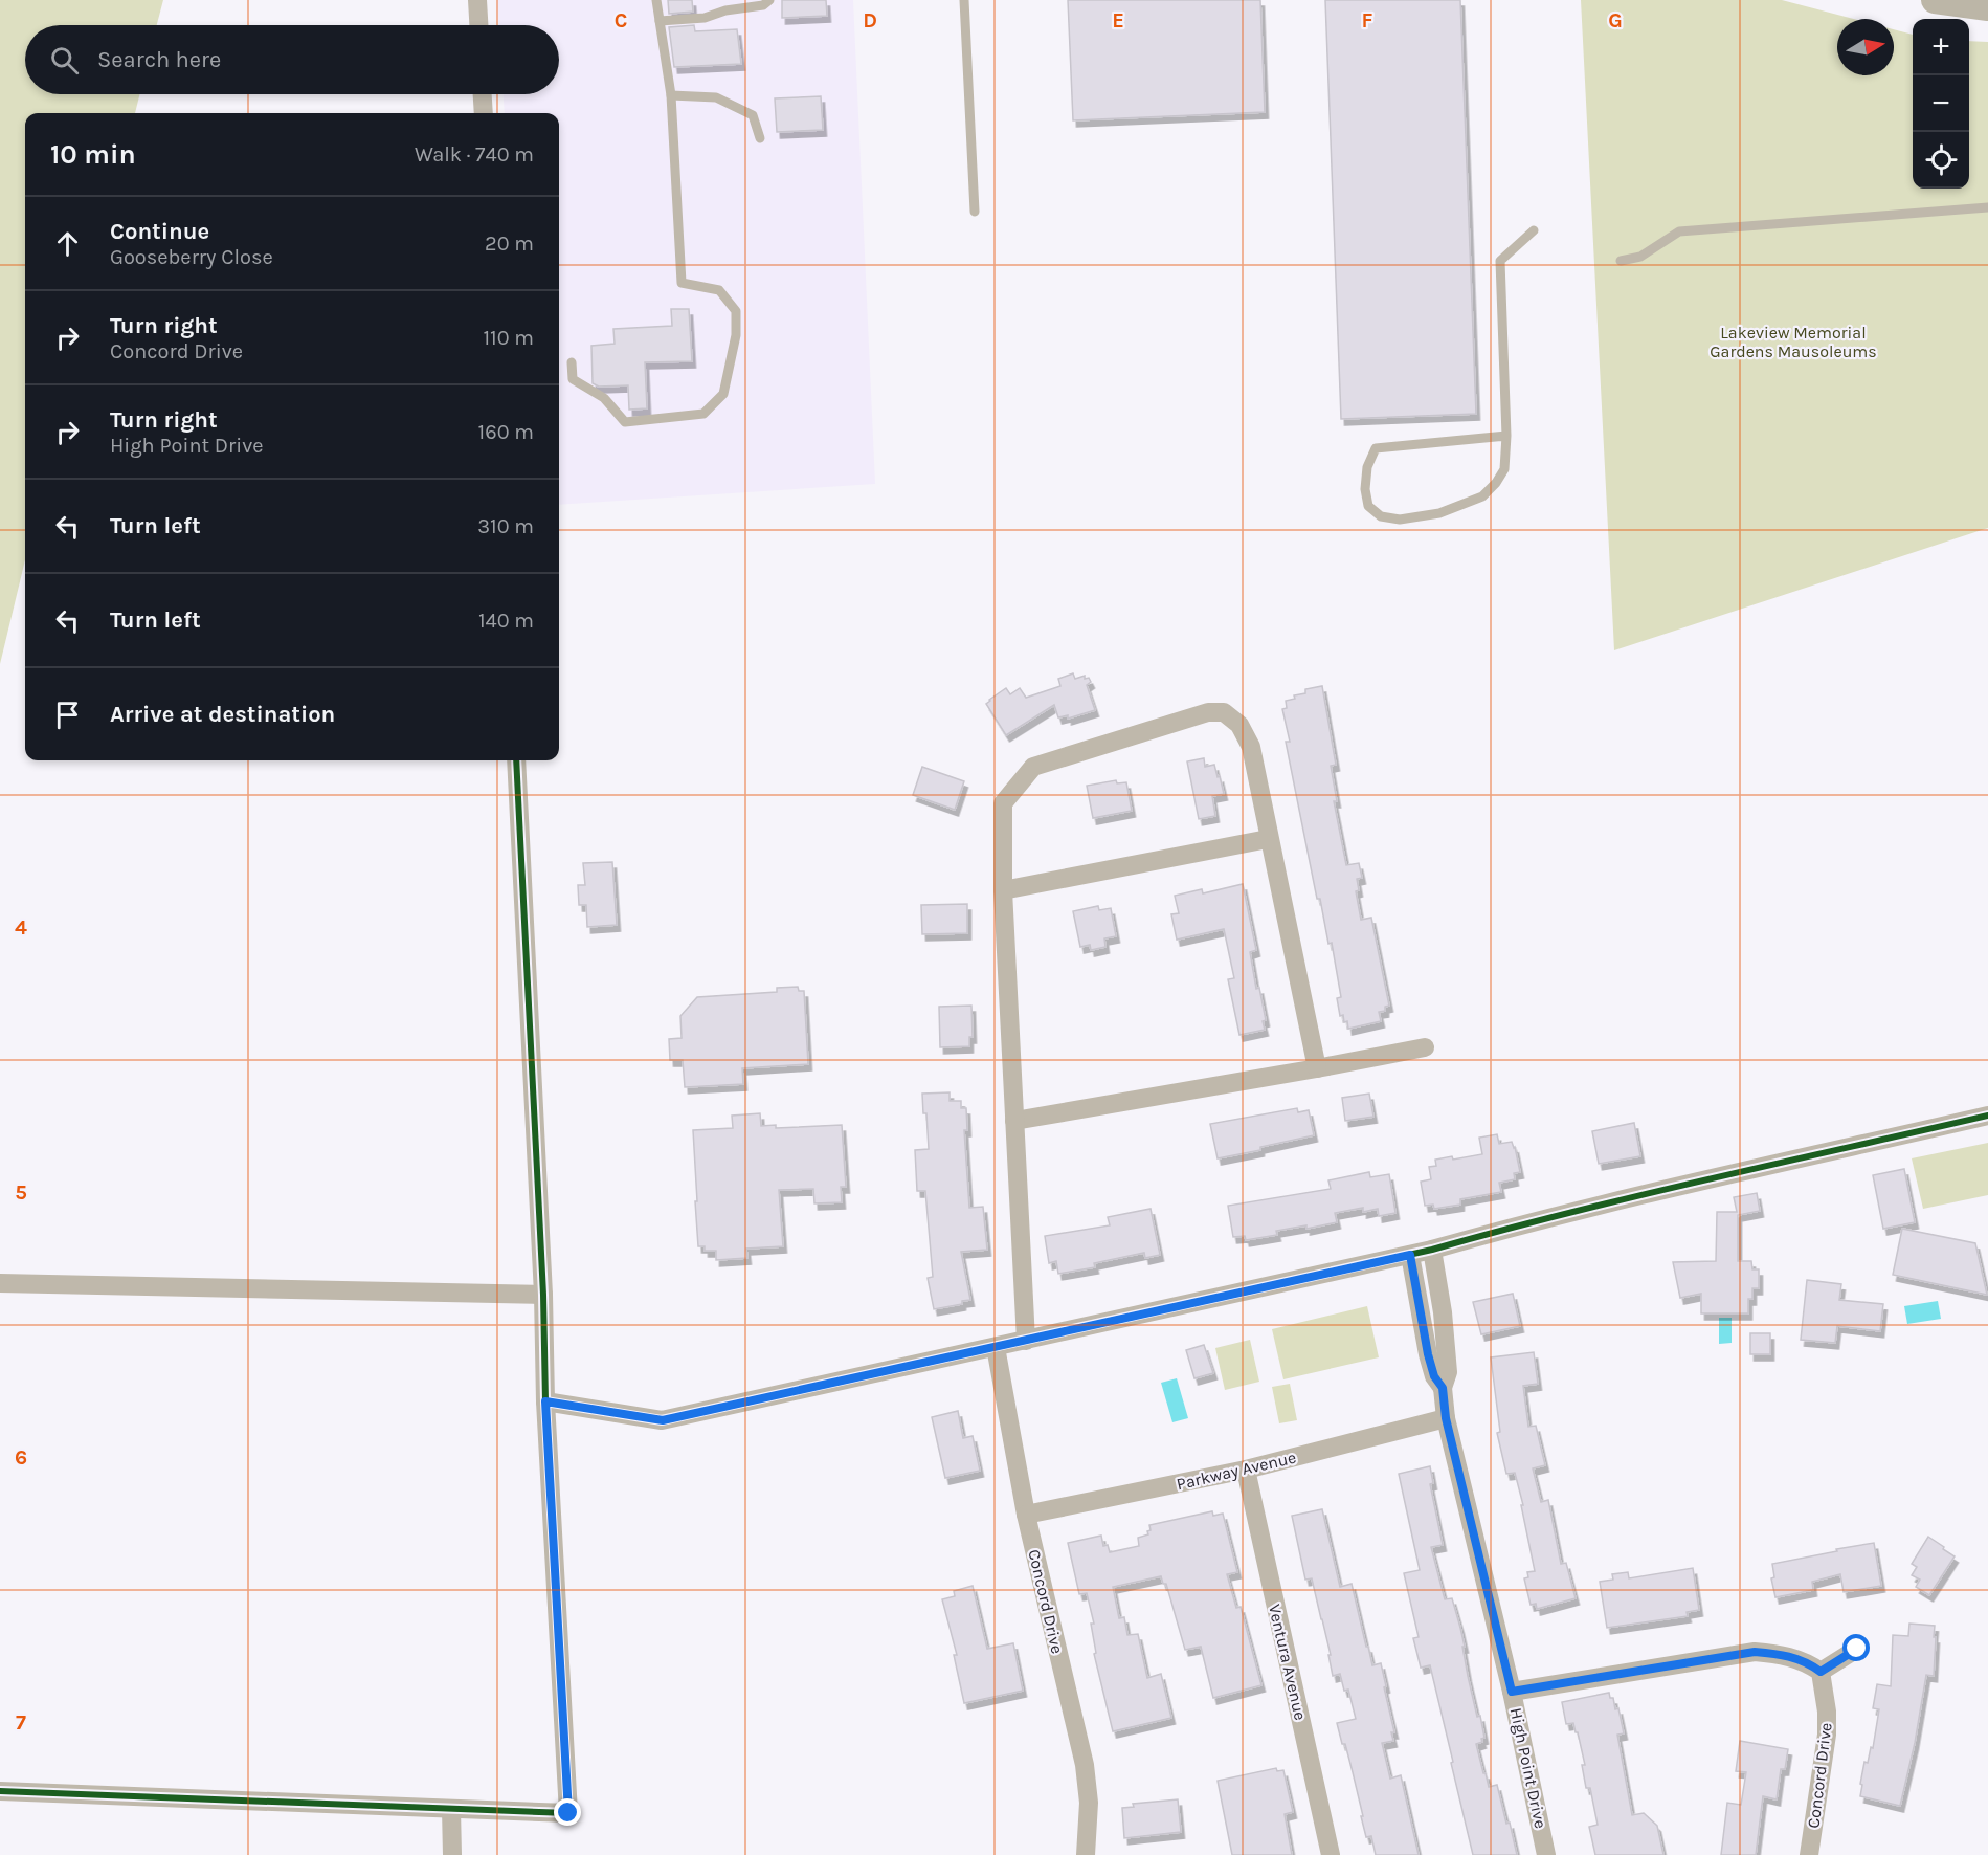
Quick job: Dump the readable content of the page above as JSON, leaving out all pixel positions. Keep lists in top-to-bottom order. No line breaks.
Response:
{"streets":{"street":["Parkway Avenue","Concord Drive","Ventura Avenue","High Point Drive"]},"crossings":[["Parkway Avenue","Concord Drive"],["Parkway Avenue","Ventura Avenue"],["Parkway Avenue","High Point Drive"]],"parks":["Lakeview Memorial Gardens Mausoleums"],"north":"right","page":{"map_buttons":["+","−"],"search":"Search here","heading":["10 min","Walk · 740 m"],"list":[["Continue","Gooseberry Close","20 m"],["Turn right","Concord Drive","110 m"],["Turn right","High Point Drive","160 m"],["Turn left","310 m"],["Turn left","140 m"],"Arrive at destination"]},"grid":{"columns":["C","D","E","F","G"],"rows":["4","5","6","7"]}}
